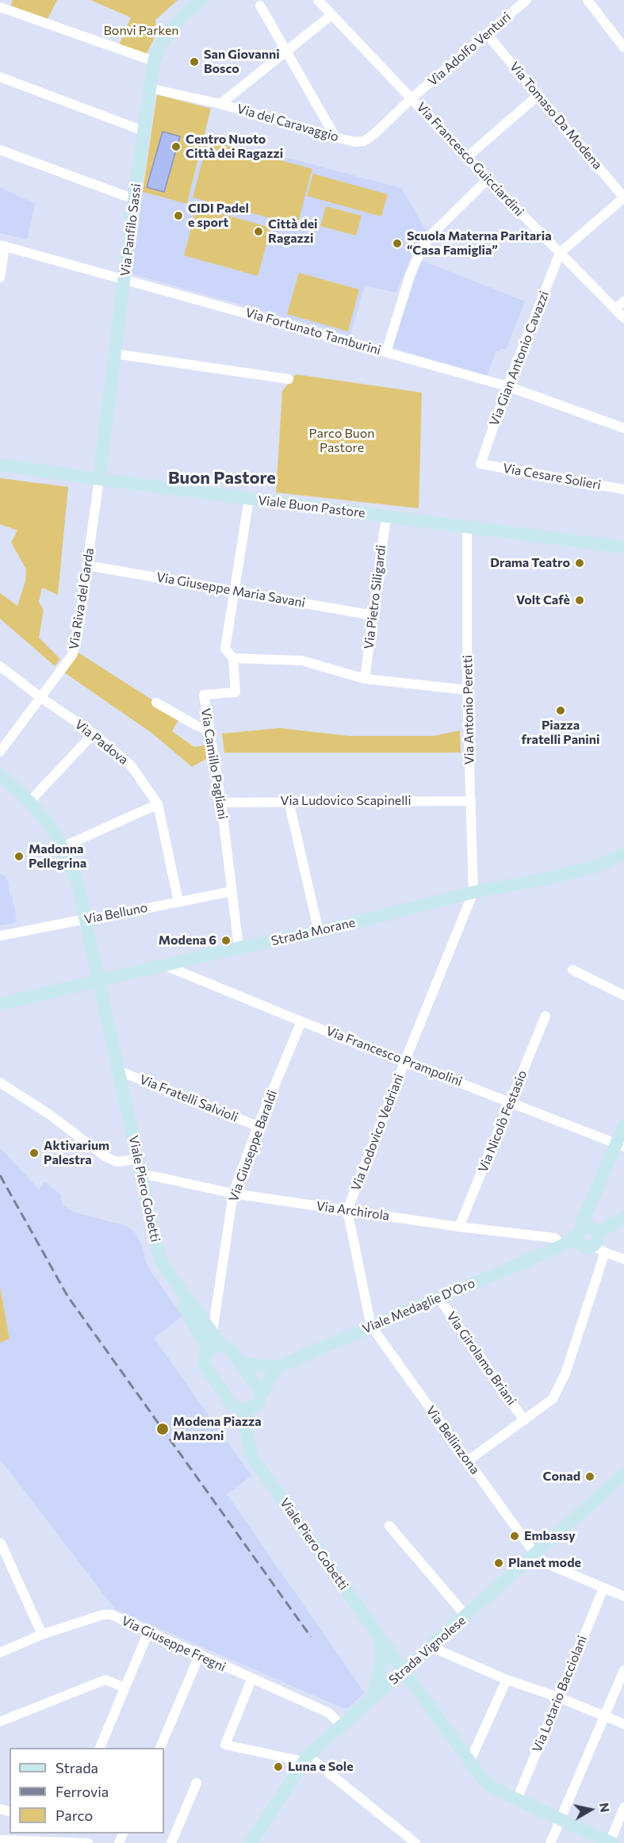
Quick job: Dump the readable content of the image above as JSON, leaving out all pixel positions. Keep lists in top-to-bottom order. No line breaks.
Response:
{"streets":{"street":["Via Adolfo Venturi","Via Tomaso Da Modena","Via del Caravaggio","Via Francesco Guicciardini","Via Panfilo Sassi","Via Fortunato Tamburini","Via Gian Antonio Cavazzi","Via Cesare Solieri","Viale Buon Pastore","Via Giuseppe Maria Savani","Via Pietro Siligardi","Via Riva del Garda","Via Antonio Peretti","Via Padova","Via Camillo Pagliani","Via Ludovico Scapinelli","Via Belluno","Strada Morane","Via Francesco Prampolini","Via Fratelli Salvioli","Via Nicolò Festasio","Via Lodovico Vedriani","Via Giuseppe Baraldi","Viale Piero Gobetti","Via Archirola","Viale Medaglie D'Oro","Via Girolamo Briani","Via Bellinzona","Via Giuseppe Fregni","Strada Vignolese","Via Lotario Bacciolani"]},"crossings":[["Via Adolfo Venturi","Via Tomaso Da Modena"],["Via Adolfo Venturi","Via del Caravaggio"],["Via Adolfo Venturi","Via Francesco Guicciardini"],["Via del Caravaggio","Via Francesco Guicciardini"],["Via del Caravaggio","Via Panfilo Sassi"],["Via Francesco Guicciardini","Via Gian Antonio Cavazzi"],["Via Panfilo Sassi","Via Fortunato Tamburini"],["Via Panfilo Sassi","Viale Buon Pastore"],["Via Panfilo Sassi","Via Riva del Garda"],["Via Fortunato Tamburini","Via Gian Antonio Cavazzi"],["Via Gian Antonio Cavazzi","Via Cesare Solieri"],["Viale Buon Pastore","Via Pietro Siligardi"],["Viale Buon Pastore","Via Riva del Garda"],["Viale Buon Pastore","Via Antonio Peretti"],["Viale Buon Pastore","Via Camillo Pagliani"],["Via Giuseppe Maria Savani","Via Pietro Siligardi"],["Via Giuseppe Maria Savani","Via Riva del Garda"],["Via Giuseppe Maria Savani","Via Camillo Pagliani"],["Via Riva del Garda","Via Padova"],["Via Antonio Peretti","Via Ludovico Scapinelli"],["Via Antonio Peretti","Strada Morane"],["Via Antonio Peretti","Via Lodovico Vedriani"],["Via Padova","Via Belluno"],["Via Camillo Pagliani","Via Ludovico Scapinelli"],["Via Camillo Pagliani","Via Belluno"],["Via Camillo Pagliani","Strada Morane"],["Via Belluno","Viale Piero Gobetti"],["Strada Morane","Via Francesco Prampolini"],["Strada Morane","Via Lodovico Vedriani"],["Strada Morane","Viale Piero Gobetti"],["Via Francesco Prampolini","Via Nicolò Festasio"],["Via Francesco Prampolini","Via Lodovico Vedriani"],["Via Francesco Prampolini","Via Giuseppe Baraldi"],["Via Fratelli Salvioli","Via Giuseppe Baraldi"],["Via Fratelli Salvioli","Viale Piero Gobetti"],["Via Nicolò Festasio","Via Archirola"],["Via Lodovico Vedriani","Via Archirola"],["Via Giuseppe Baraldi","Viale Piero Gobetti"],["Via Giuseppe Baraldi","Via Archirola"],["Viale Piero Gobetti","Via Archirola"],["Viale Piero Gobetti","Strada Vignolese"],["Viale Piero Gobetti","Via Lotario Bacciolani"],["Via Archirola","Viale Medaglie D'Oro"],["Viale Medaglie D'Oro","Via Girolamo Briani"],["Viale Medaglie D'Oro","Via Bellinzona"],["Via Bellinzona","Strada Vignolese"],["Via Giuseppe Fregni","Strada Vignolese"]],"districts":["Buon Pastore"],"parks":["Bonvi Parken","Parco Buon Pastore"],"places":["San Giovanni Bosco","Centro Nuoto Città dei Ragazzi","CIDI Padel e sport","Città dei Ragazzi","Scuola Materna Paritaria “Casa Famiglia”","Drama Teatro","Volt Cafè","Piazza fratelli Panini","Madonna Pellegrina","Modena 6","Aktivarium Palestra","Modena Piazza Manzoni","Conad","Embassy","Planet mode","Luna e Sole"],"legend":["Strada","Ferrovia","Parco"],"north":"right"}
